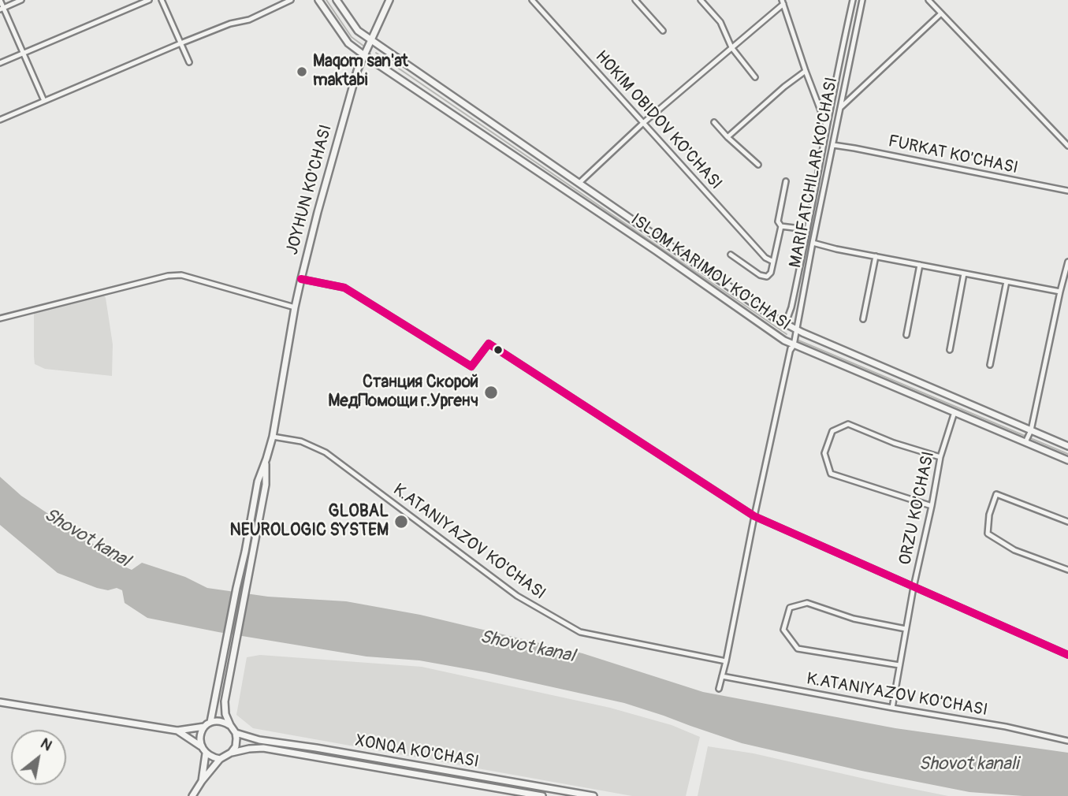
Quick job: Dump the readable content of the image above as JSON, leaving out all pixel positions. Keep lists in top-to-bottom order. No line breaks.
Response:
{"streets":{"main road":["JOYHUN KO'CHASI","ISLOM KARIMOV KO'CHASI","XONQA KO'CHASI"],"street":["HOKIM OBIDOV KO'CHASI","FURKAT KO'CHASI","MARIFATCHILAR KO'CHASI","ORZU KO'CHASI","K.ATANIYAZOV KO'CHASI"]},"crossings":[["FURKAT KO'CHASI","MARIFATCHILAR KO'CHASI"],["MARIFATCHILAR KO'CHASI","ISLOM KARIMOV KO'CHASI"],["MARIFATCHILAR KO'CHASI","K.ATANIYAZOV KO'CHASI"],["JOYHUN KO'CHASI","ISLOM KARIMOV KO'CHASI"],["JOYHUN KO'CHASI","K.ATANIYAZOV KO'CHASI"],["JOYHUN KO'CHASI","XONQA KO'CHASI"],["ISLOM KARIMOV KO'CHASI","ORZU KO'CHASI"],["ORZU KO'CHASI","K.ATANIYAZOV KO'CHASI"]],"water":["Shovot kanal","Shovot kanali"],"places":["Maqom san'at maktabi","Станция Скорой МедПомощи г.Ургенч","GLOBAL NEUROLOGIC SYSTEM"],"north":"top right"}
